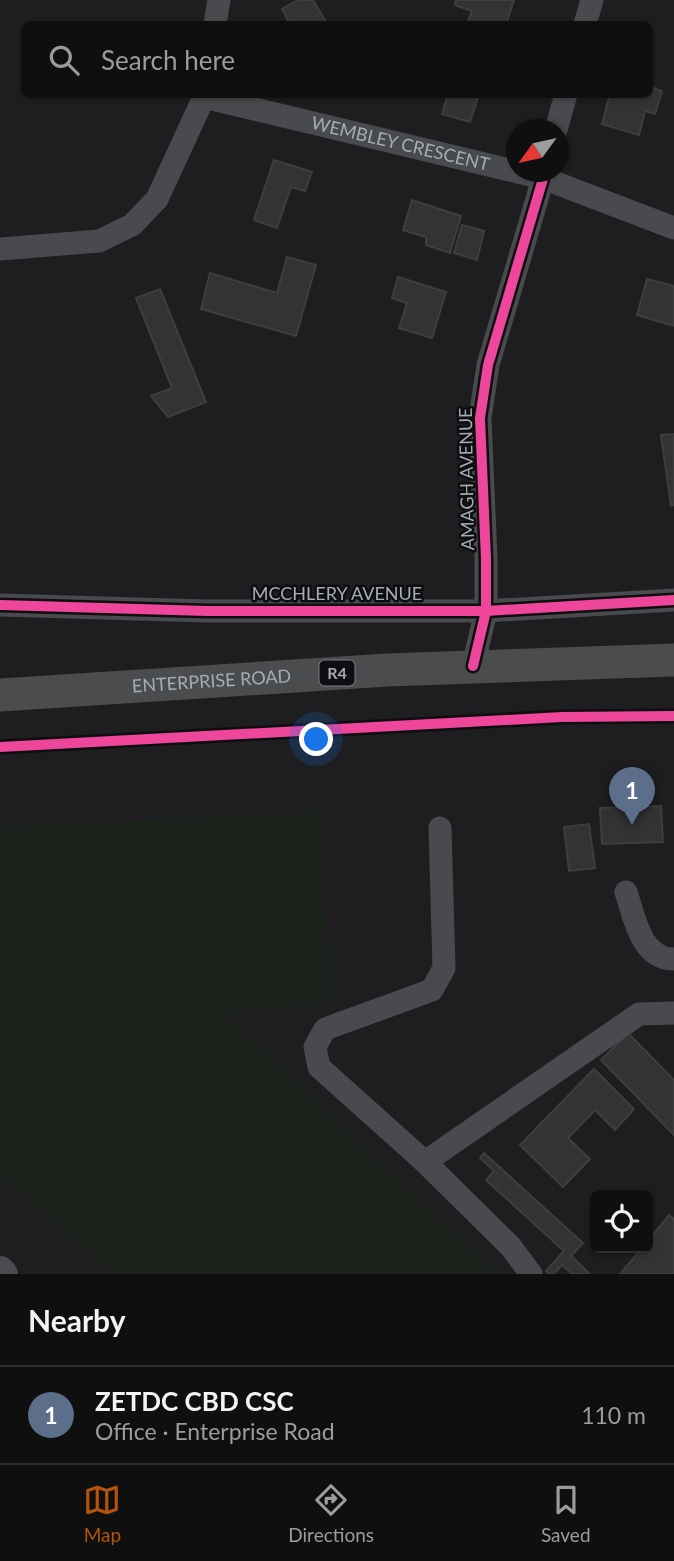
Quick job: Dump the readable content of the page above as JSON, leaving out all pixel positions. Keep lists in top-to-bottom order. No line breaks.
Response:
{"streets":{"highway":["R4","ENTERPRISE ROAD"],"street":["WEMBLEY CRESCENT","AMAGH AVENUE","MCCHLERY AVENUE"]},"crossings":[["AMAGH AVENUE","MCCHLERY AVENUE"],["AMAGH AVENUE","ENTERPRISE ROAD"]],"north":"bottom left","page":{"search":"Search here","pins":"1","heading":"Nearby","list":[{"mark":"1","name":"ZETDC CBD CSC","note":"Office · Enterprise Road","value":"110 m"}],"nav":["Map","Directions","Saved"]}}
